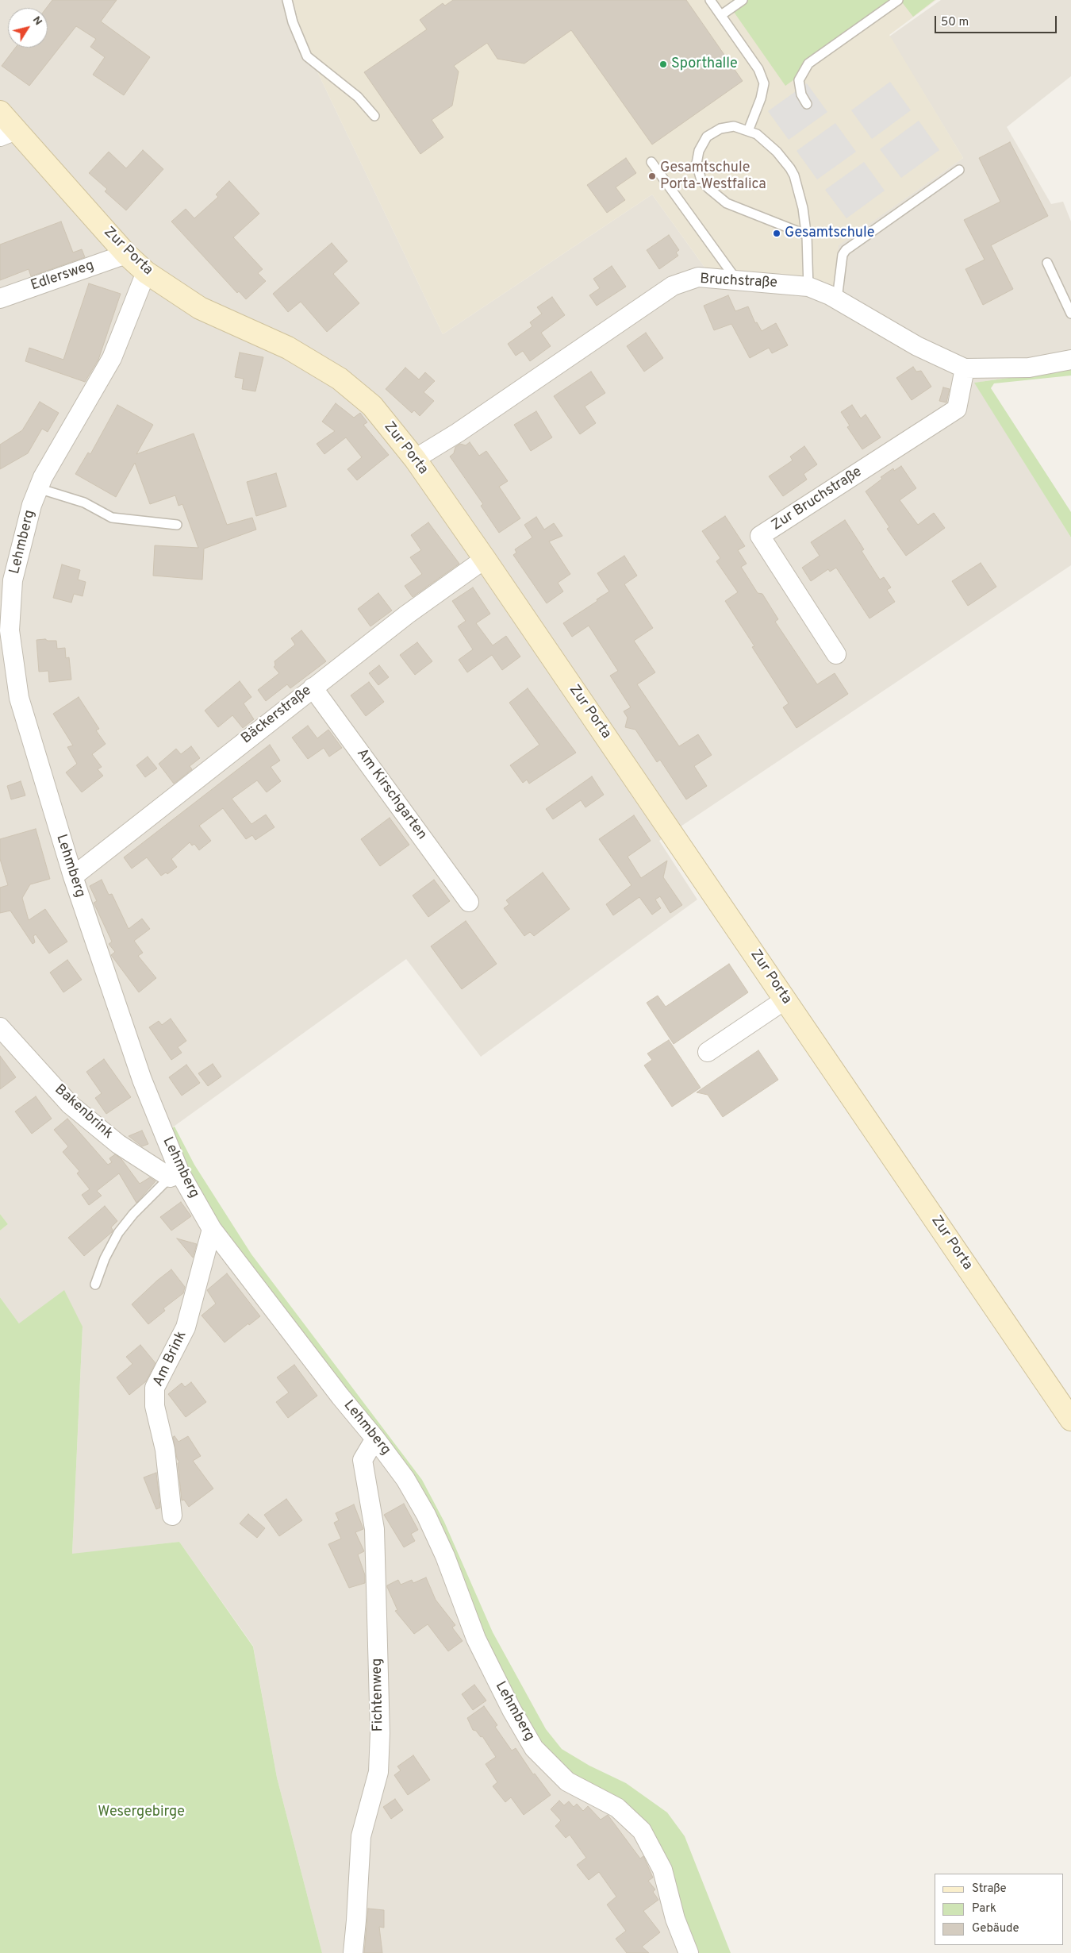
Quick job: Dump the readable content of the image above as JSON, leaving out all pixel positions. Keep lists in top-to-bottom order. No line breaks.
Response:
{"streets":{"main road":["Zur Porta"],"street":["Edlersweg","Bruchstraße","Zur Bruchstraße","Lehmberg","Bäckerstraße","Am Kirschgarten","Bakenbrink","Am Brink","Fichtenweg"]},"crossings":[["Zur Porta","Edlersweg"],["Zur Porta","Bruchstraße"],["Zur Porta","Lehmberg"],["Zur Porta","Bäckerstraße"],["Bruchstraße","Zur Bruchstraße"],["Lehmberg","Bäckerstraße"],["Lehmberg","Bakenbrink"],["Lehmberg","Am Brink"],["Lehmberg","Fichtenweg"],["Bäckerstraße","Am Kirschgarten"]],"parks":["Wesergebirge"],"places":["Sporthalle","Gesamtschule Porta-Westfalica","Gesamtschule"],"legend":["Straße","Park","Gebäude"],"scale_bar":"50 m","north":"top right"}
